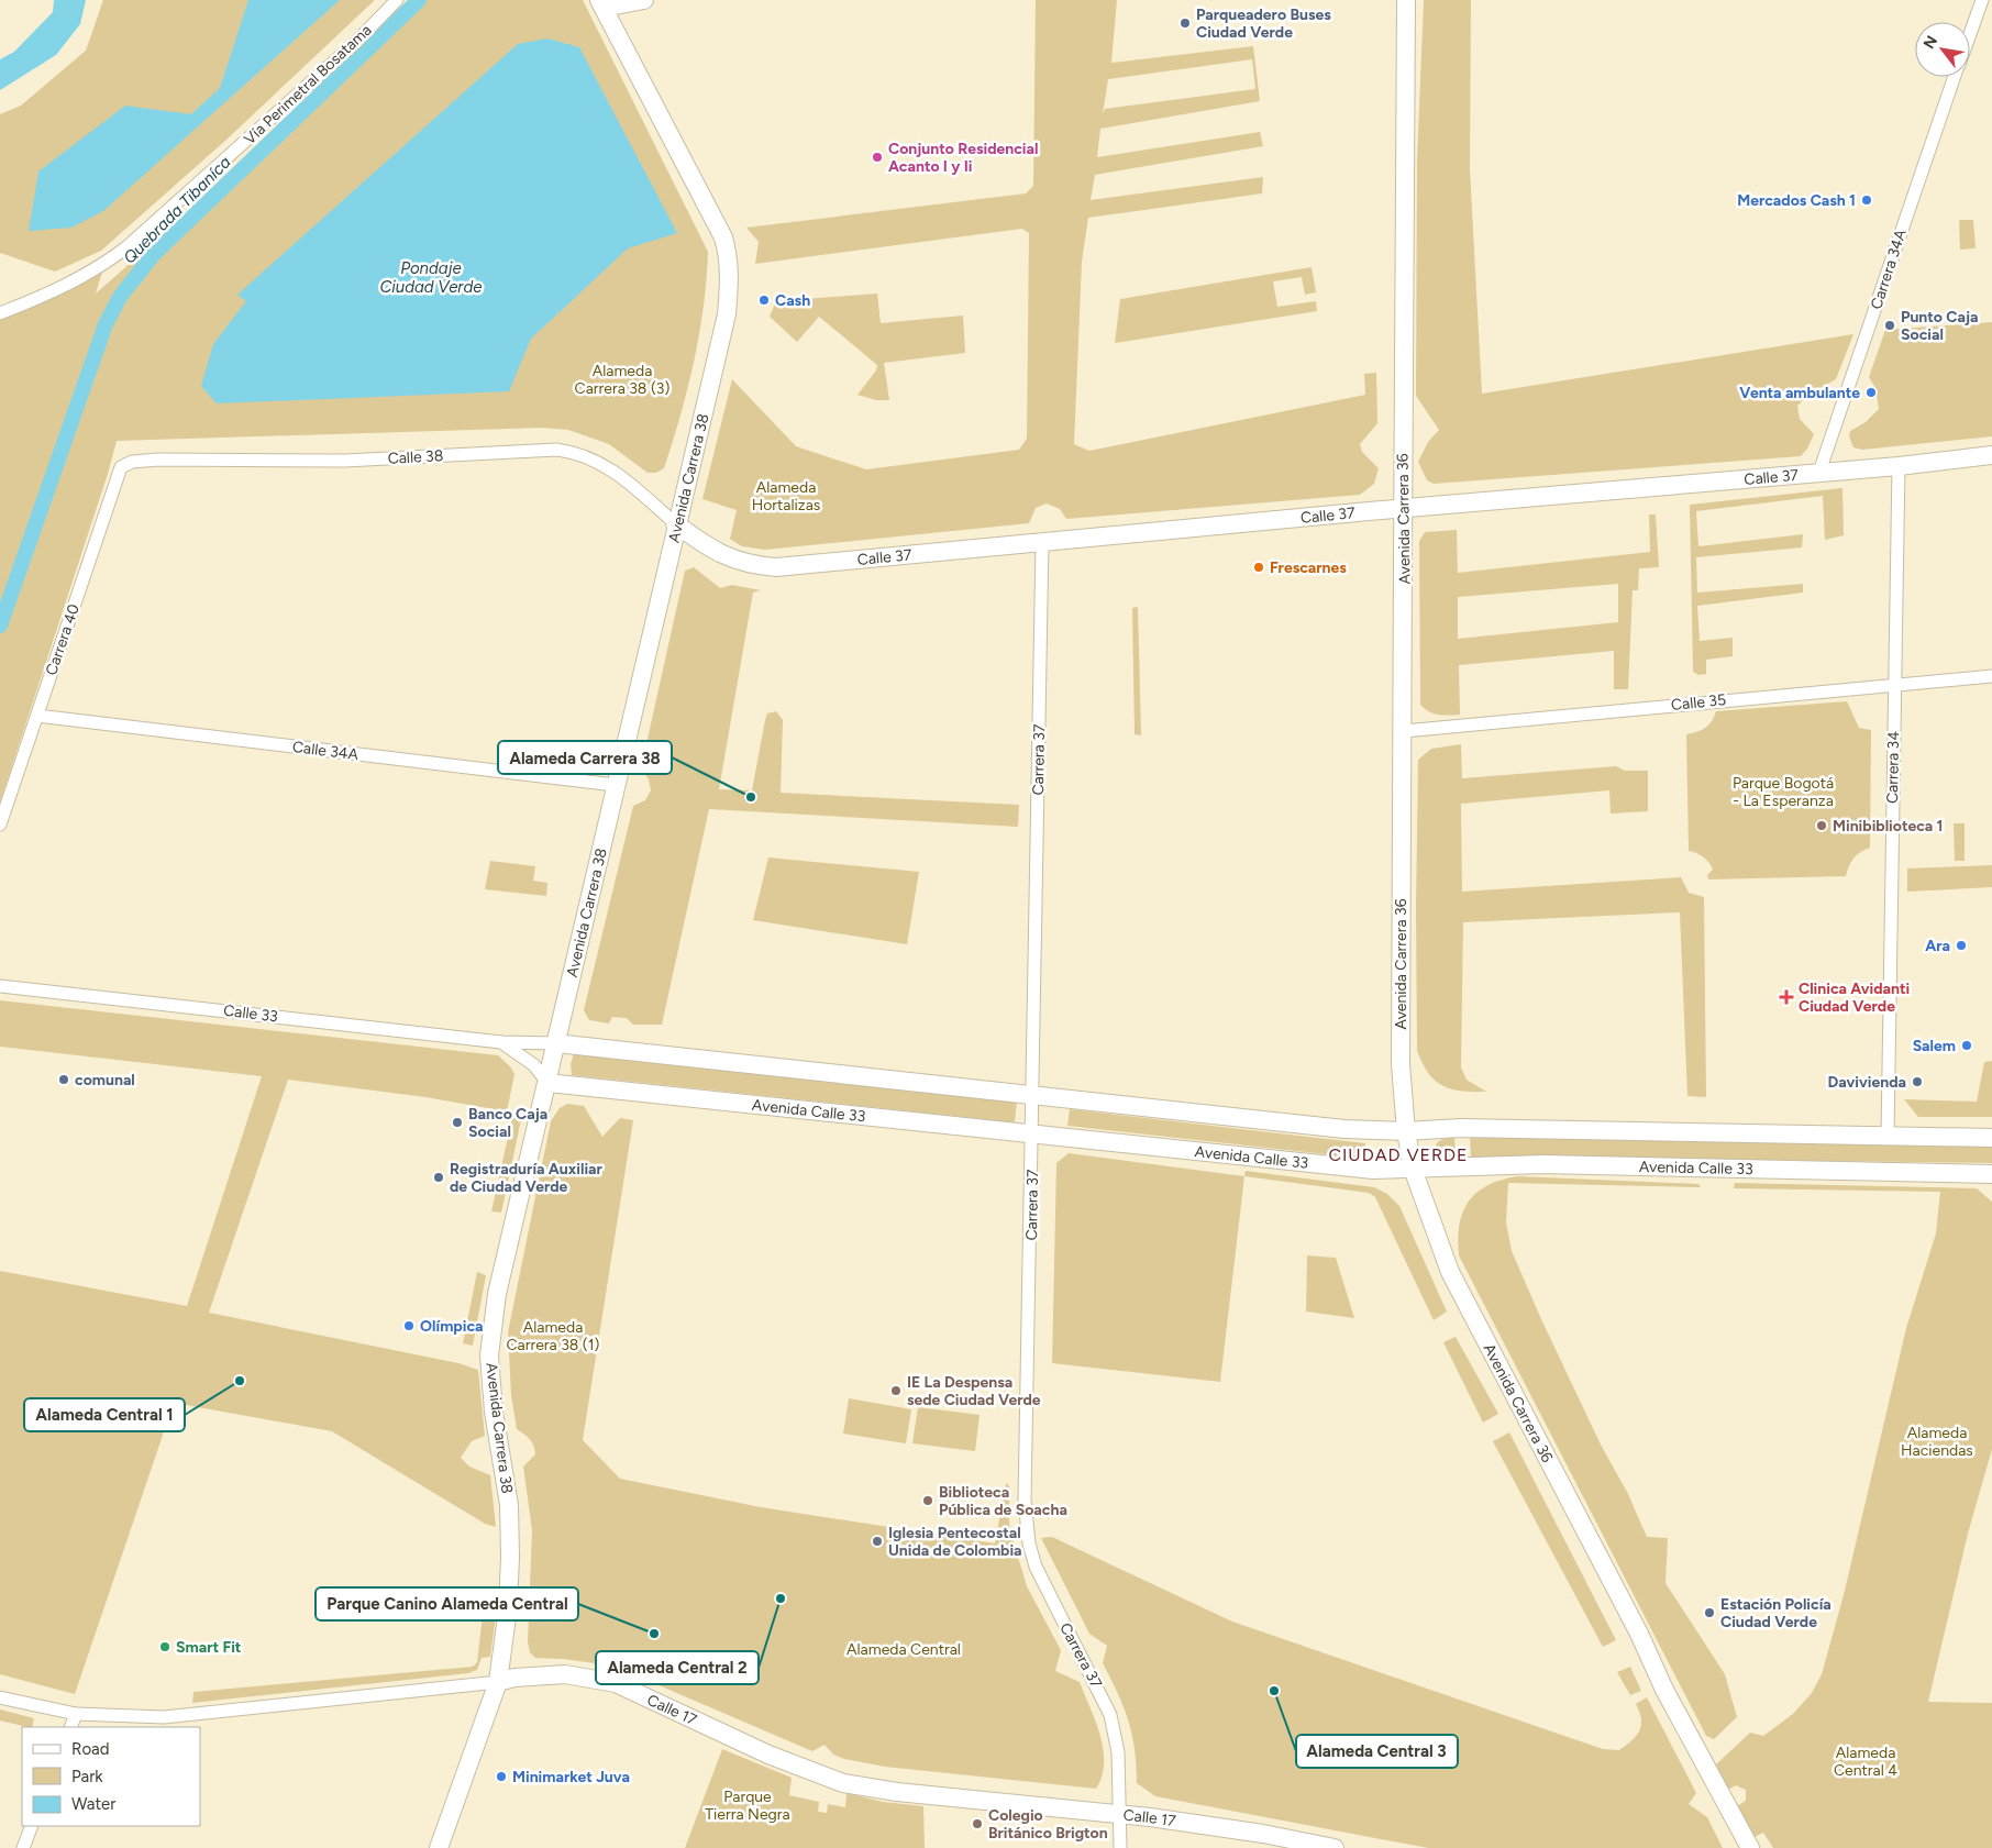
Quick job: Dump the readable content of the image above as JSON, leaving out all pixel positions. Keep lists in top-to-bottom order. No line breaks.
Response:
{"streets":{"main road":["Calle 37","Avenida Carrera 38","Avenida Carrera 36","Avenida Calle 33","Calle 17"],"street":["Vía Perimetral Bosatama","Carrera 34A","Calle 38","Carrera 40","Calle 35","Calle 34A","Carrera 37","Carrera 34","Calle 33"]},"crossings":[["Carrera 34A","Calle 37"],["Calle 38","Calle 37"],["Calle 38","Avenida Carrera 38"],["Calle 38","Carrera 40"],["Calle 37","Avenida Carrera 38"],["Calle 37","Avenida Carrera 36"],["Calle 37","Carrera 37"],["Calle 37","Carrera 34"],["Avenida Carrera 38","Calle 34A"],["Avenida Carrera 38","Calle 33"],["Avenida Carrera 38","Avenida Calle 33"],["Avenida Carrera 38","Calle 17"],["Avenida Carrera 36","Calle 35"],["Avenida Carrera 36","Avenida Calle 33"],["Carrera 40","Calle 34A"],["Calle 35","Carrera 34"],["Carrera 37","Avenida Calle 33"],["Carrera 37","Calle 17"],["Calle 33","Avenida Calle 33"]],"districts":["CIUDAD VERDE"],"water":["Quebrada Tibaníca","Pondaje Ciudad Verde"],"parks":["Alameda Carrera 38 (3)","Alameda Hortalizas","Parque Bogotá - La Esperanza","Alameda Carrera 38 (1)","Alameda Haciendas","Alameda Central","Alameda Central 4","Parque Tierra Negra"],"places":{"other":["Parqueadero Buses Ciudad Verde","Conjunto Residencial Acanto I y Ii","Mercados Cash 1","Cash","Punto Caja Social","Venta ambulante","Frescarnes","Alameda Carrera 38","Minibiblioteca 1","Ara","Salem","comunal","Davivienda","Banco Caja Social","Registraduría Auxiliar de Ciudad Verde","Olímpica","Alameda Central 1","IE La Despensa sede Ciudad Verde","Biblioteca Pública de Soacha","Iglesia Pentecostal Unida de Colombia","Alameda Central 2","Estación Policía Ciudad Verde","Parque Canino Alameda Central","Smart Fit","Alameda Central 3","Minimarket Juva","Colegio Británico Brigton"],"health":["Clinica Avidanti Ciudad Verde"]},"legend":["Road","Park","Water"],"north":"top left"}
